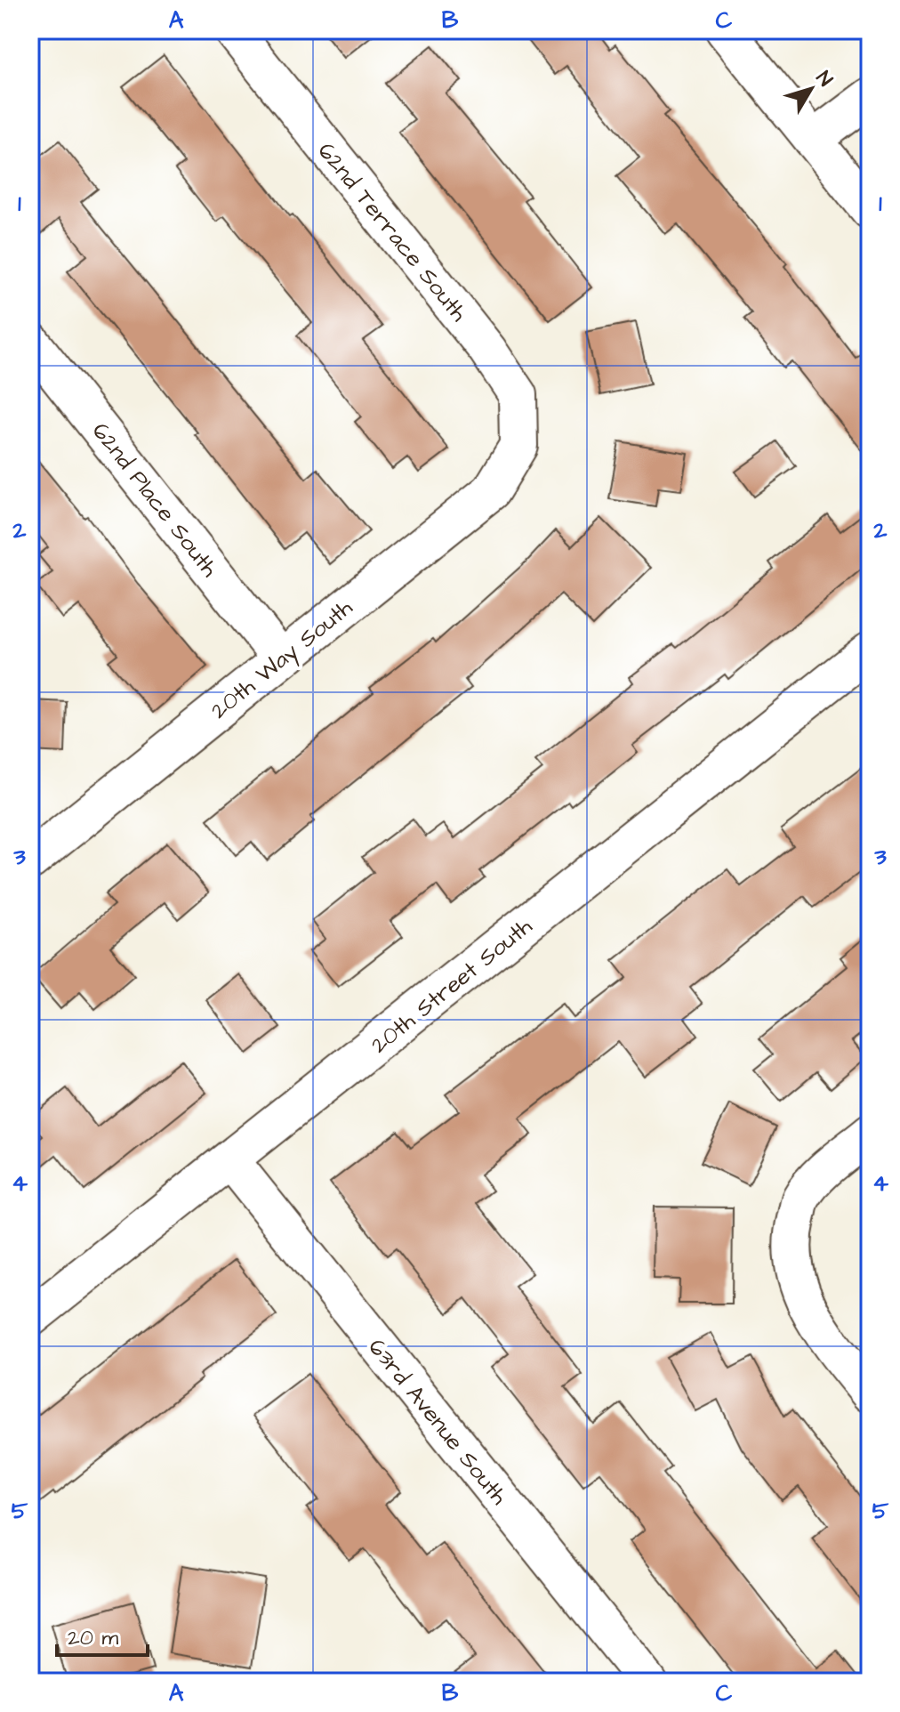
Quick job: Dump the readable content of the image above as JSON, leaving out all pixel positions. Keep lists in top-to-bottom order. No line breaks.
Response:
{"streets":{"street":["62nd Terrace South","62nd Place South","20th Way South","20th Street South","63rd Avenue South"]},"crossings":[["62nd Terrace South","20th Way South"],["62nd Place South","20th Way South"],["20th Street South","63rd Avenue South"]],"scale_bar":"20 m","north":"top right","grid":{"columns":["A","B","C"],"rows":["1","2","3","4","5"]}}
